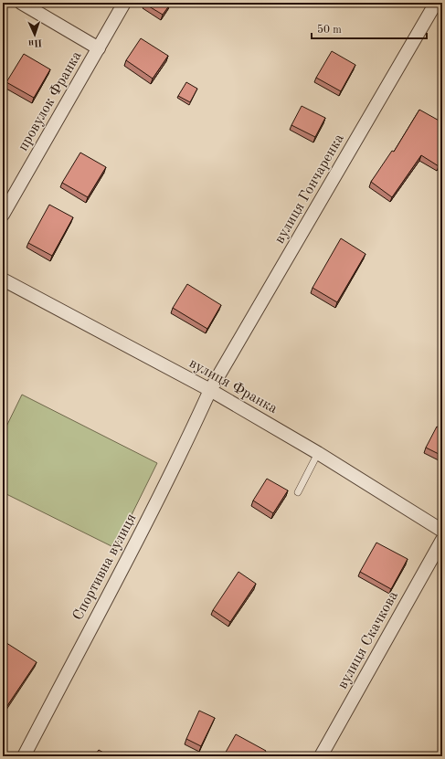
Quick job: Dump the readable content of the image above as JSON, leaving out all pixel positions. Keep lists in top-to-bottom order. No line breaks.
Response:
{"streets":{"street":["провулок Франка","вулиця Гончаренка","вулиця Франка","Спортивна вулиця","вулиця Скачкова"]},"crossings":[["вулиця Гончаренка","вулиця Франка"],["вулиця Гончаренка","Спортивна вулиця"],["вулиця Франка","Спортивна вулиця"]],"scale_bar":"50 m","north":"bottom"}
